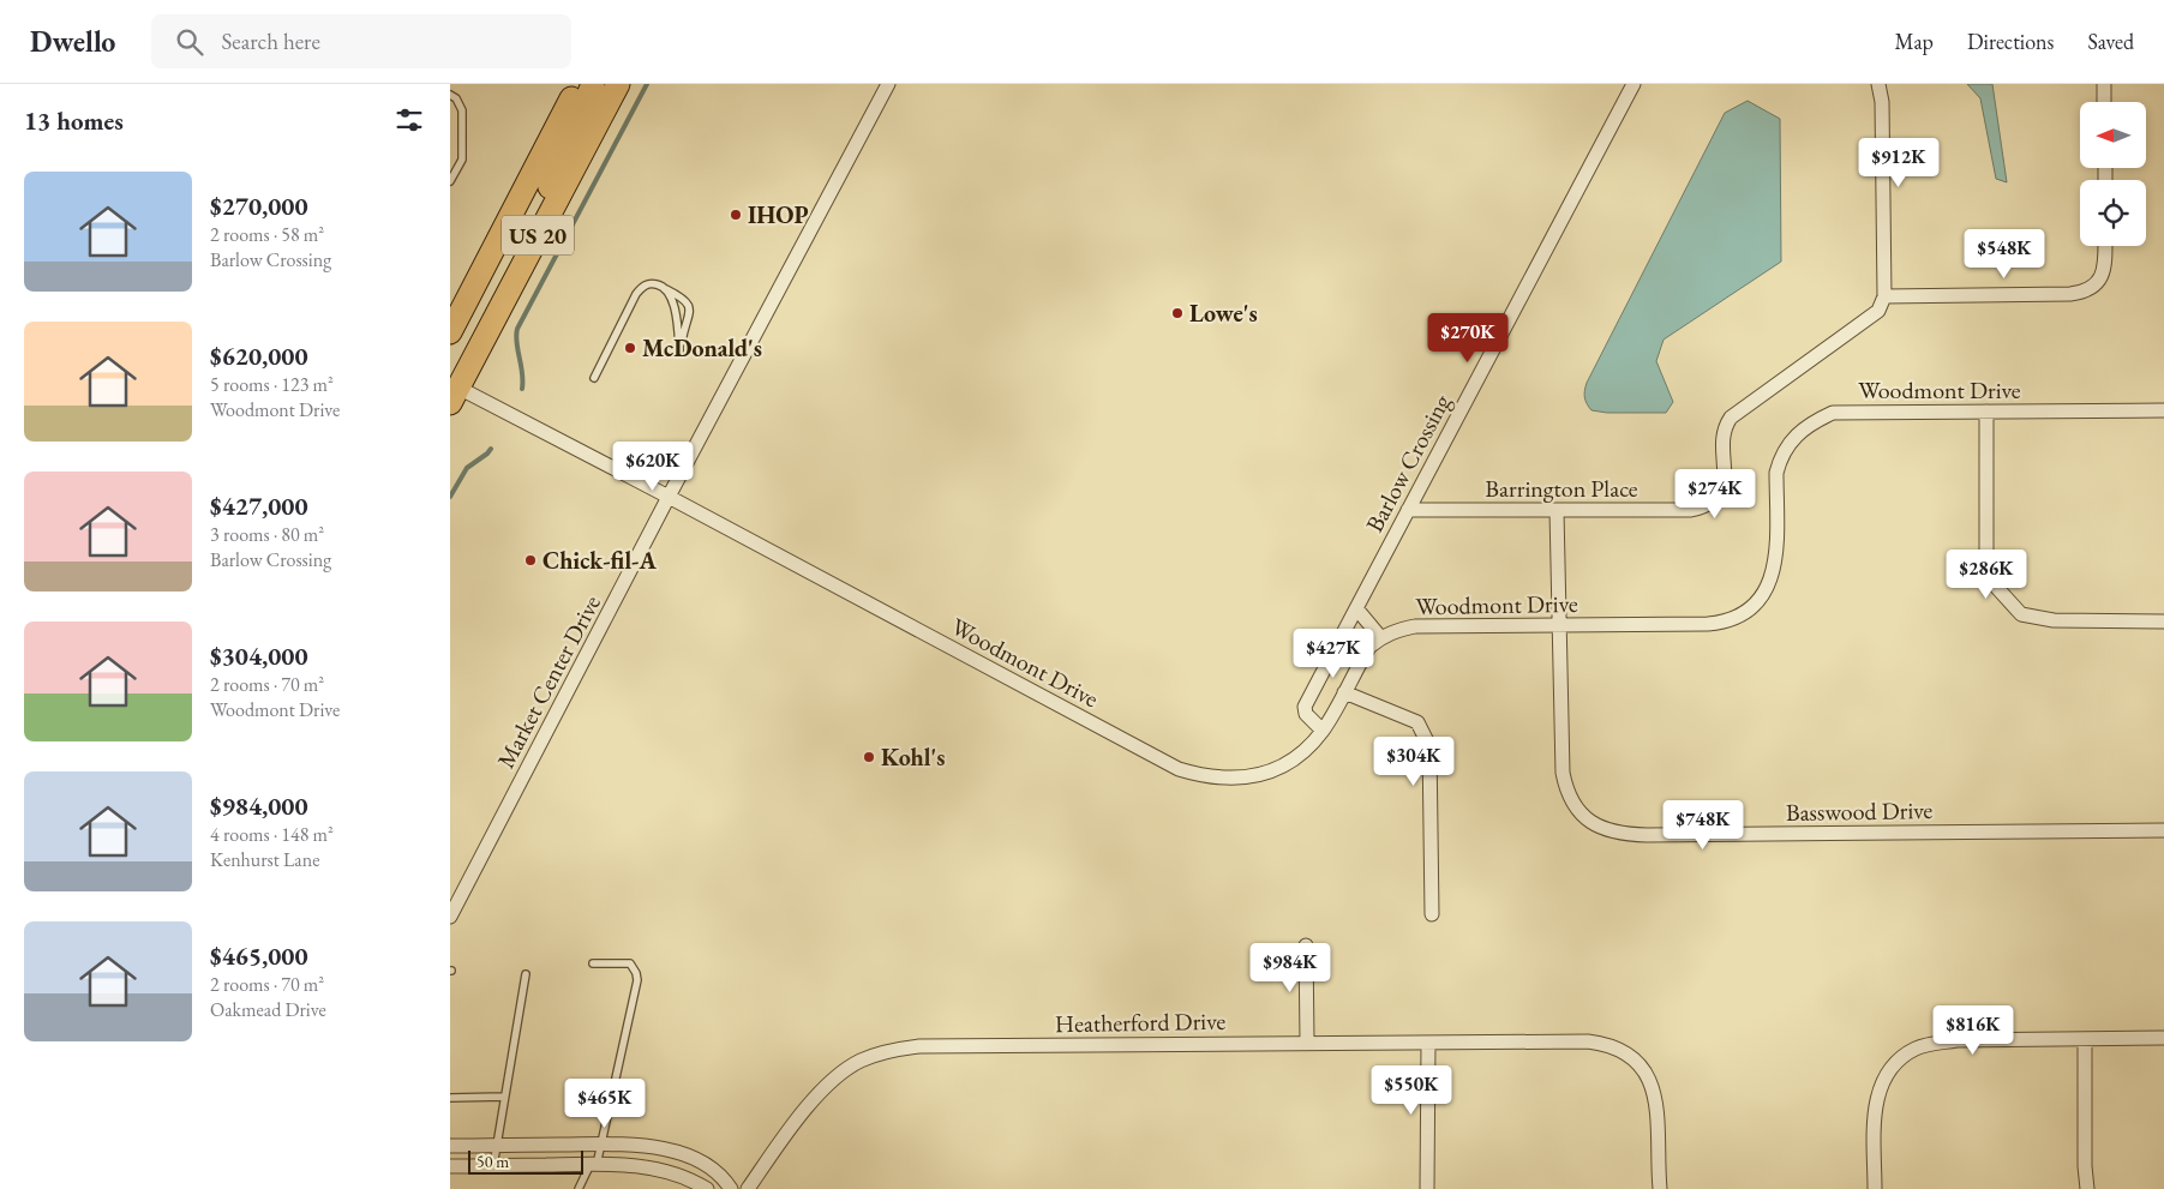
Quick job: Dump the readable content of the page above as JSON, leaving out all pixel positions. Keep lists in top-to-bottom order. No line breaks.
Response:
{"streets":{"highway":["US 20"],"street":["Woodmont Drive","Barlow Crossing","Barrington Place","Market Center Drive","Basswood Drive","Heatherford Drive"]},"crossings":[["US 20","Woodmont Drive"],["Woodmont Drive","Barlow Crossing"],["Woodmont Drive","Market Center Drive"],["Woodmont Drive","Basswood Drive"],["Barlow Crossing","Barrington Place"],["Barrington Place","Basswood Drive"]],"places":["IHOP","Lowe's","McDonald's","Chick-fil-A","Kohl's"],"scale_bar":"50 m","north":"left","page":{"header":"Dwello","search":"Search here","nav":["Map","Directions","Saved"],"heading":"13 homes","price":["$912K","$548K","$270K","$620K","$274K","$286K","$427K","$304K","$748K","$984K","$816K","$550K","$465K"],"list":[{"name":"$270,000","note":"2 rooms · 58 m² · Barlow Crossing"},{"name":"$620,000","note":"5 rooms · 123 m² · Woodmont Drive"},{"name":"$427,000","note":"3 rooms · 80 m² · Barlow Crossing"},{"name":"$304,000","note":"2 rooms · 70 m² · Woodmont Drive"},{"name":"$984,000","note":"4 rooms · 148 m² · Kenhurst Lane"},{"name":"$465,000","note":"2 rooms · 70 m² · Oakmead Drive"}],"scale":"50 m"}}
